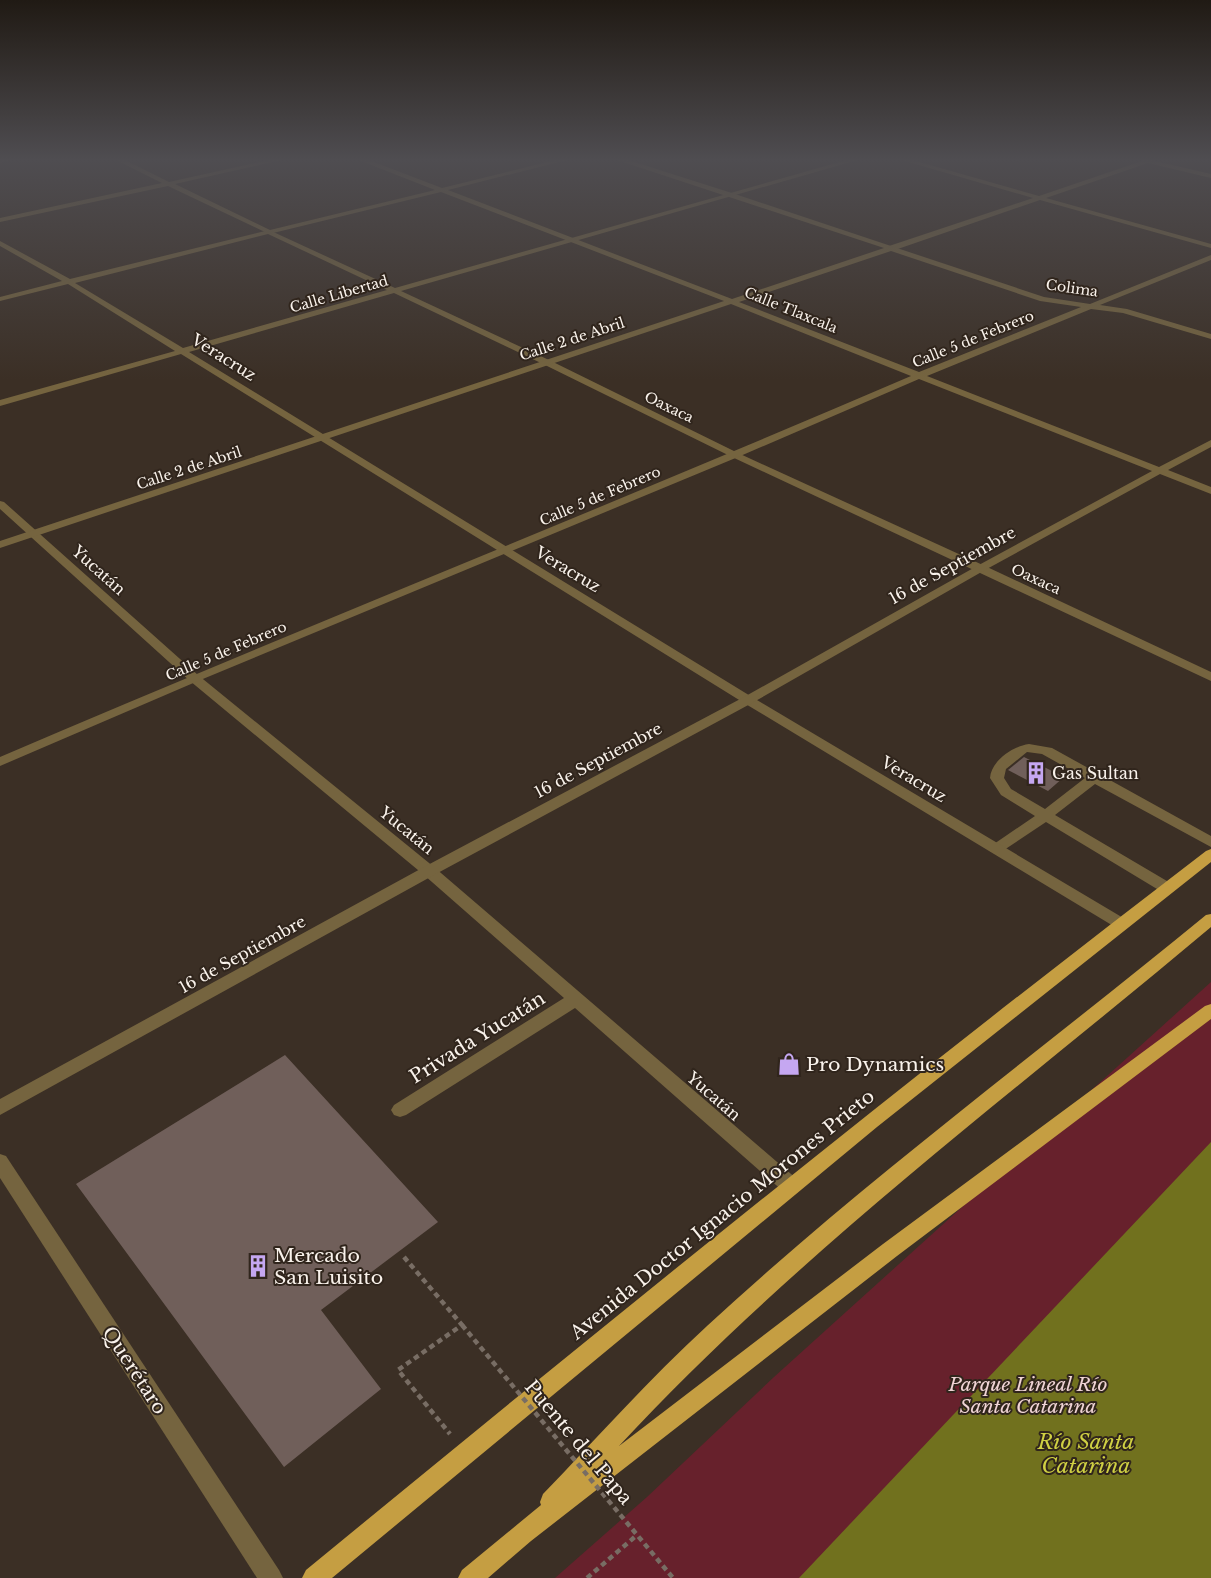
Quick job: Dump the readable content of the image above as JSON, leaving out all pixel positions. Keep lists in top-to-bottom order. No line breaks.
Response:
{"streets":{"highway":["Avenida Doctor Ignacio Morones Prieto"],"street":["Colima","Calle Libertad","Calle Tlaxcala","Calle 2 de Abril","Calle 5 de Febrero","Veracruz","Oaxaca","16 de Septiembre","Yucatán","Privada Yucatán","Querétaro"],"path":["Puente del Papa"]},"crossings":[["Colima","Calle 2 de Abril"],["Colima","Calle 5 de Febrero"],["Calle Libertad","Calle Tlaxcala"],["Calle Libertad","Veracruz"],["Calle Libertad","Oaxaca"],["Calle Tlaxcala","Calle 2 de Abril"],["Calle Tlaxcala","Calle 5 de Febrero"],["Calle Tlaxcala","16 de Septiembre"],["Calle 2 de Abril","Veracruz"],["Calle 2 de Abril","Oaxaca"],["Calle 2 de Abril","Yucatán"],["Calle 5 de Febrero","Veracruz"],["Calle 5 de Febrero","Oaxaca"],["Calle 5 de Febrero","Yucatán"],["Veracruz","16 de Septiembre"],["Veracruz","Avenida Doctor Ignacio Morones Prieto"],["Oaxaca","16 de Septiembre"],["16 de Septiembre","Yucatán"],["Yucatán","Privada Yucatán"],["Yucatán","Avenida Doctor Ignacio Morones Prieto"]],"water":["Río Santa Catarina"],"parks":["Parque Lineal Río Santa Catarina"],"places":{"building":["Gas Sultan","Mercado San Luisito"],"shop":["Pro Dynamics"]}}
